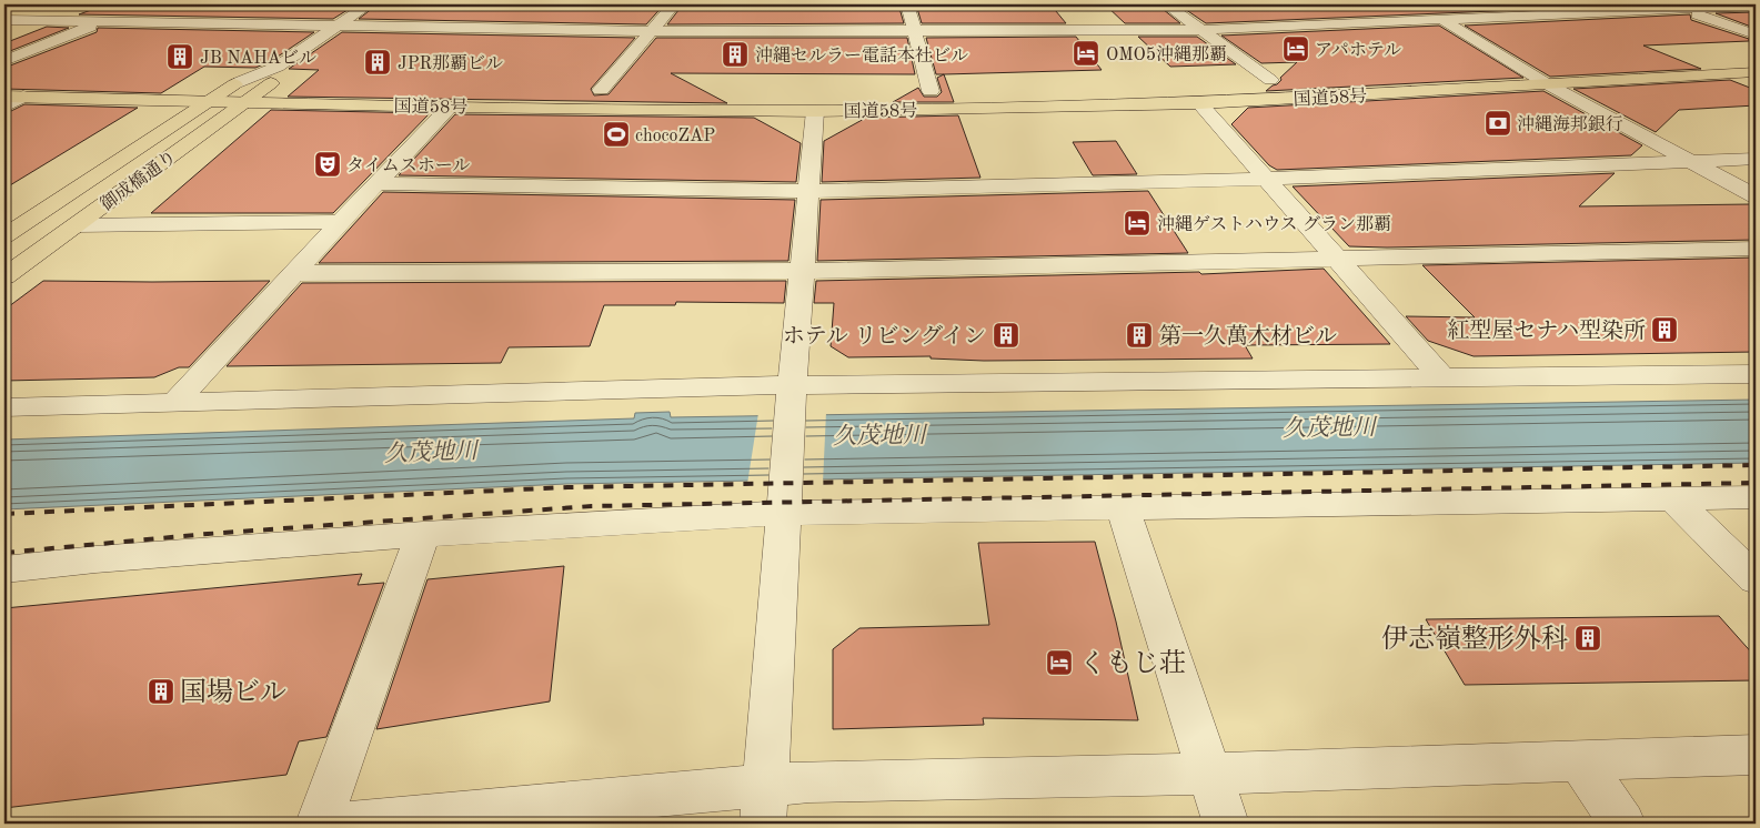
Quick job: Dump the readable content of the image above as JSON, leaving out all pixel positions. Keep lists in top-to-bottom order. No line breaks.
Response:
{"streets":{"main road":["国道58号","御成橋通り"]},"crossings":[["国道58号","御成橋通り"]],"water":["久茂地川"],"places":{"hotel":["アパホテル","OMO5沖縄那覇","沖縄ゲストハウス グラン那覇","くもじ荘"],"building":["沖縄セルラー電話本社ビル","JB NAHAビル","JPR那覇ビル","紅型屋セナハ型染所","ホテル リビングイン","第一久萬木材ビル","伊志嶺整形外科","国場ビル"],"bank":["沖縄海邦銀行"],"sports":["chocoZAP"],"theatre":["タイムスホール"]}}
